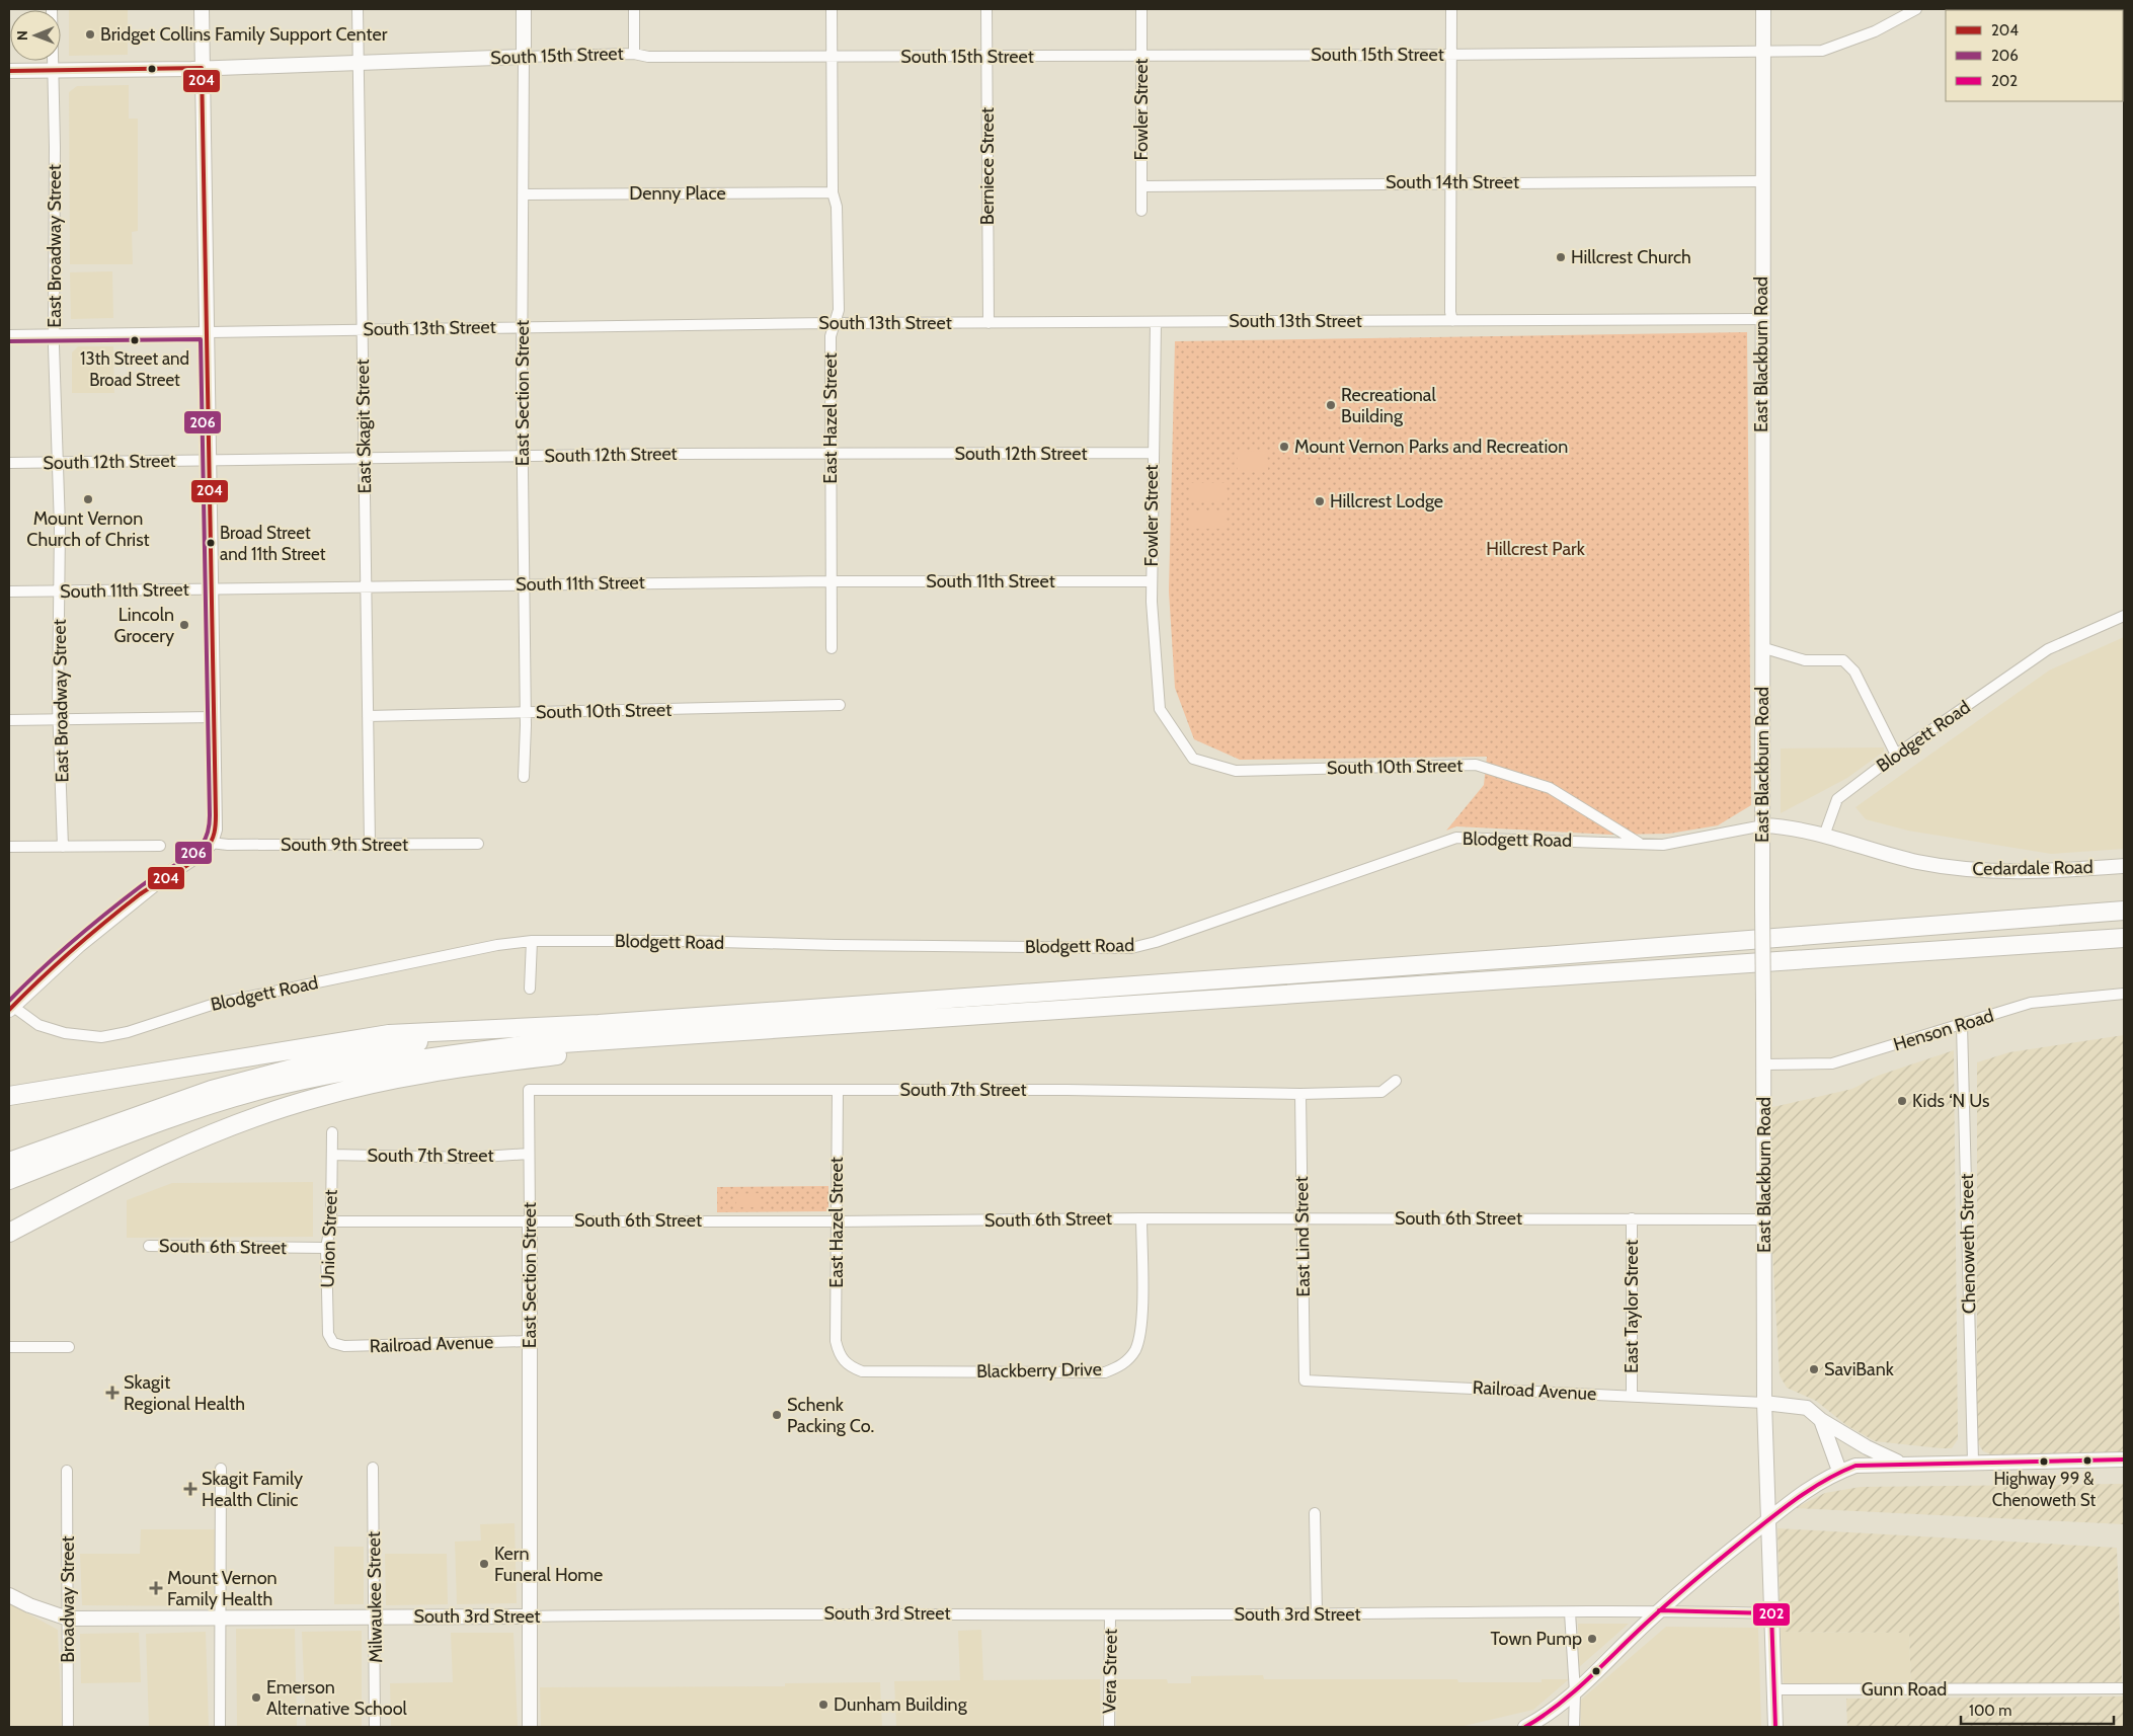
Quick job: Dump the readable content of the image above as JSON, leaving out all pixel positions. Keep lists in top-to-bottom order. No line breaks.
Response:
{"streets":{"street":["South 15th Street","Fowler Street","Berniece Street","South 14th Street","Denny Place","East Broadway Street","South 13th Street","East Blackburn Road","East Section Street","East Hazel Street","East Skagit Street","South 12th Street","South 11th Street","South 10th Street","Blodgett Road","South 9th Street","Cedardale Road","Henson Road","South 7th Street","South 6th Street","East Lind Street","Union Street","Chenoweth Street","East Taylor Street","Railroad Avenue","Blackberry Drive","Milwaukee Street","Broadway Street","South 3rd Street","Vera Street","Gunn Road"]},"crossings":[["South 15th Street","Fowler Street"],["South 15th Street","Berniece Street"],["South 15th Street","East Broadway Street"],["South 15th Street","East Blackburn Road"],["South 15th Street","East Section Street"],["South 15th Street","East Hazel Street"],["South 15th Street","East Skagit Street"],["Fowler Street","South 14th Street"],["Fowler Street","South 13th Street"],["Fowler Street","South 12th Street"],["Fowler Street","South 11th Street"],["Fowler Street","South 10th Street"],["Berniece Street","South 13th Street"],["South 14th Street","East Blackburn Road"],["Denny Place","East Section Street"],["Denny Place","East Hazel Street"],["East Broadway Street","South 13th Street"],["East Broadway Street","South 12th Street"],["East Broadway Street","South 11th Street"],["South 13th Street","East Blackburn Road"],["South 13th Street","East Section Street"],["South 13th Street","East Hazel Street"],["South 13th Street","East Skagit Street"],["East Blackburn Road","Blodgett Road"],["East Blackburn Road","Henson Road"],["East Blackburn Road","South 6th Street"],["East Blackburn Road","Railroad Avenue"],["East Blackburn Road","South 3rd Street"],["East Blackburn Road","Gunn Road"],["East Section Street","South 12th Street"],["East Section Street","South 11th Street"],["East Section Street","South 10th Street"],["East Section Street","South 7th Street"],["East Section Street","South 6th Street"],["East Section Street","Railroad Avenue"],["East Section Street","South 3rd Street"],["East Hazel Street","South 12th Street"],["East Hazel Street","South 11th Street"],["East Hazel Street","South 7th Street"],["East Hazel Street","South 6th Street"],["East Hazel Street","Blackberry Drive"],["East Skagit Street","South 12th Street"],["East Skagit Street","South 11th Street"],["East Skagit Street","South 10th Street"],["East Skagit Street","South 9th Street"],["South 10th Street","Blodgett Road"],["Blodgett Road","Cedardale Road"],["Henson Road","Chenoweth Street"],["South 7th Street","East Lind Street"],["South 7th Street","Union Street"],["South 6th Street","East Lind Street"],["South 6th Street","Union Street"],["South 6th Street","East Taylor Street"],["South 6th Street","Blackberry Drive"],["East Lind Street","Railroad Avenue"],["Union Street","Railroad Avenue"],["East Taylor Street","Railroad Avenue"],["Milwaukee Street","South 3rd Street"],["Broadway Street","South 3rd Street"],["South 3rd Street","Vera Street"]],"parks":["Hillcrest Park"],"places":{"other":["Bridget Collins Family Support Center","Hillcrest Church","13th Street and Broad Street","Recreational Building","Mount Vernon Parks and Recreation","Mount Vernon Church of Christ","Hillcrest Lodge","Broad Street and 11th Street","Lincoln Grocery","Kids ‘N Us","SaviBank","Schenk Packing Co.","Highway 99 & Chenoweth St","Kern Funeral Home","Town Pump","Emerson Alternative School","Dunham Building"],"health":["Skagit Regional Health","Skagit Family Health Clinic","Mount Vernon Family Health"]},"lines":["transit line 204","transit line 206","transit line 202"],"legend":["204","206","202"],"scale_bar":"100 m","north":"left"}
